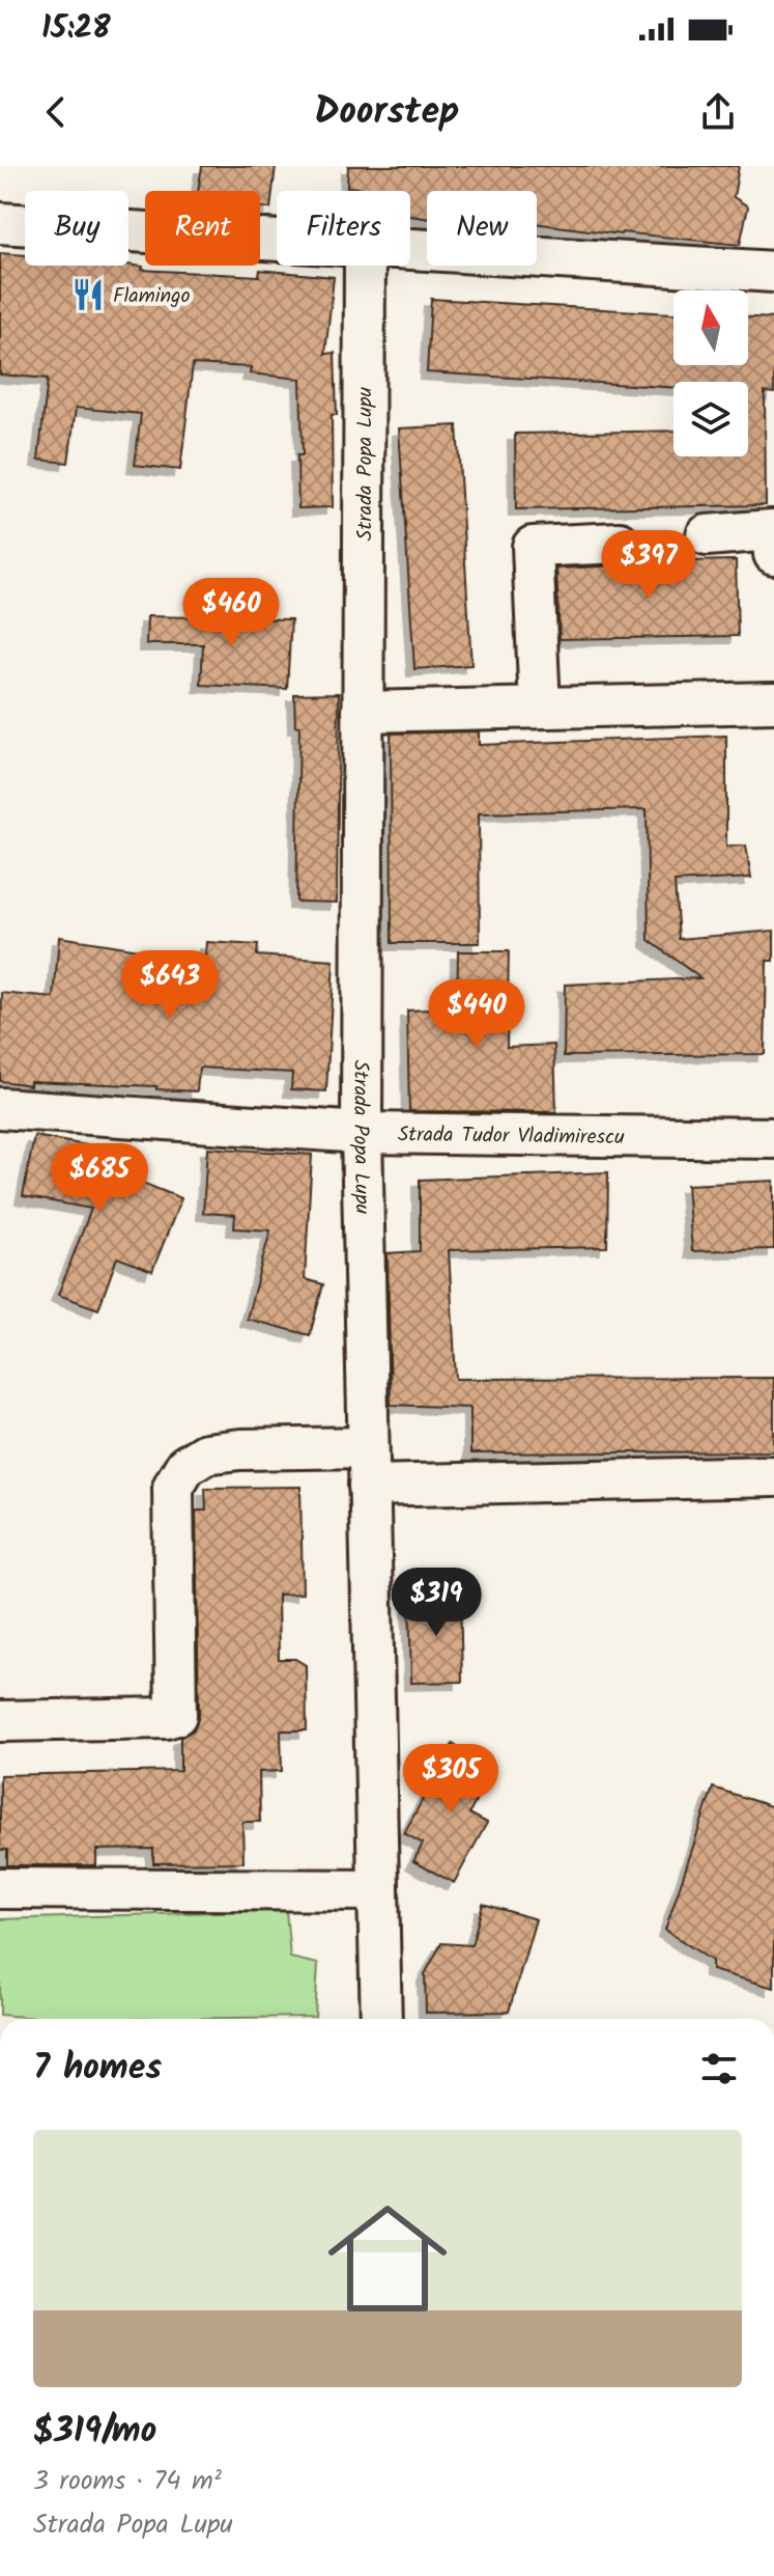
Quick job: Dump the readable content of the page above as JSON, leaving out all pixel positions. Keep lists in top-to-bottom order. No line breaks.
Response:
{"streets":{"street":["Strada Popa Lupu","Strada Tudor Vladimirescu"]},"crossings":[["Strada Popa Lupu","Strada Tudor Vladimirescu"]],"places":{"restaurant":["Flamingo"]},"north":"top","page":{"status":"15:28","header":"Doorstep","chip":["Buy","Rent","Filters","New"],"price":["$397","$460","$643","$440","$685","$319","$305"],"heading":"7 homes","list":[{"name":"$319/mo","note":"3 rooms · 74 m² · Strada Popa Lupu"}]}}
